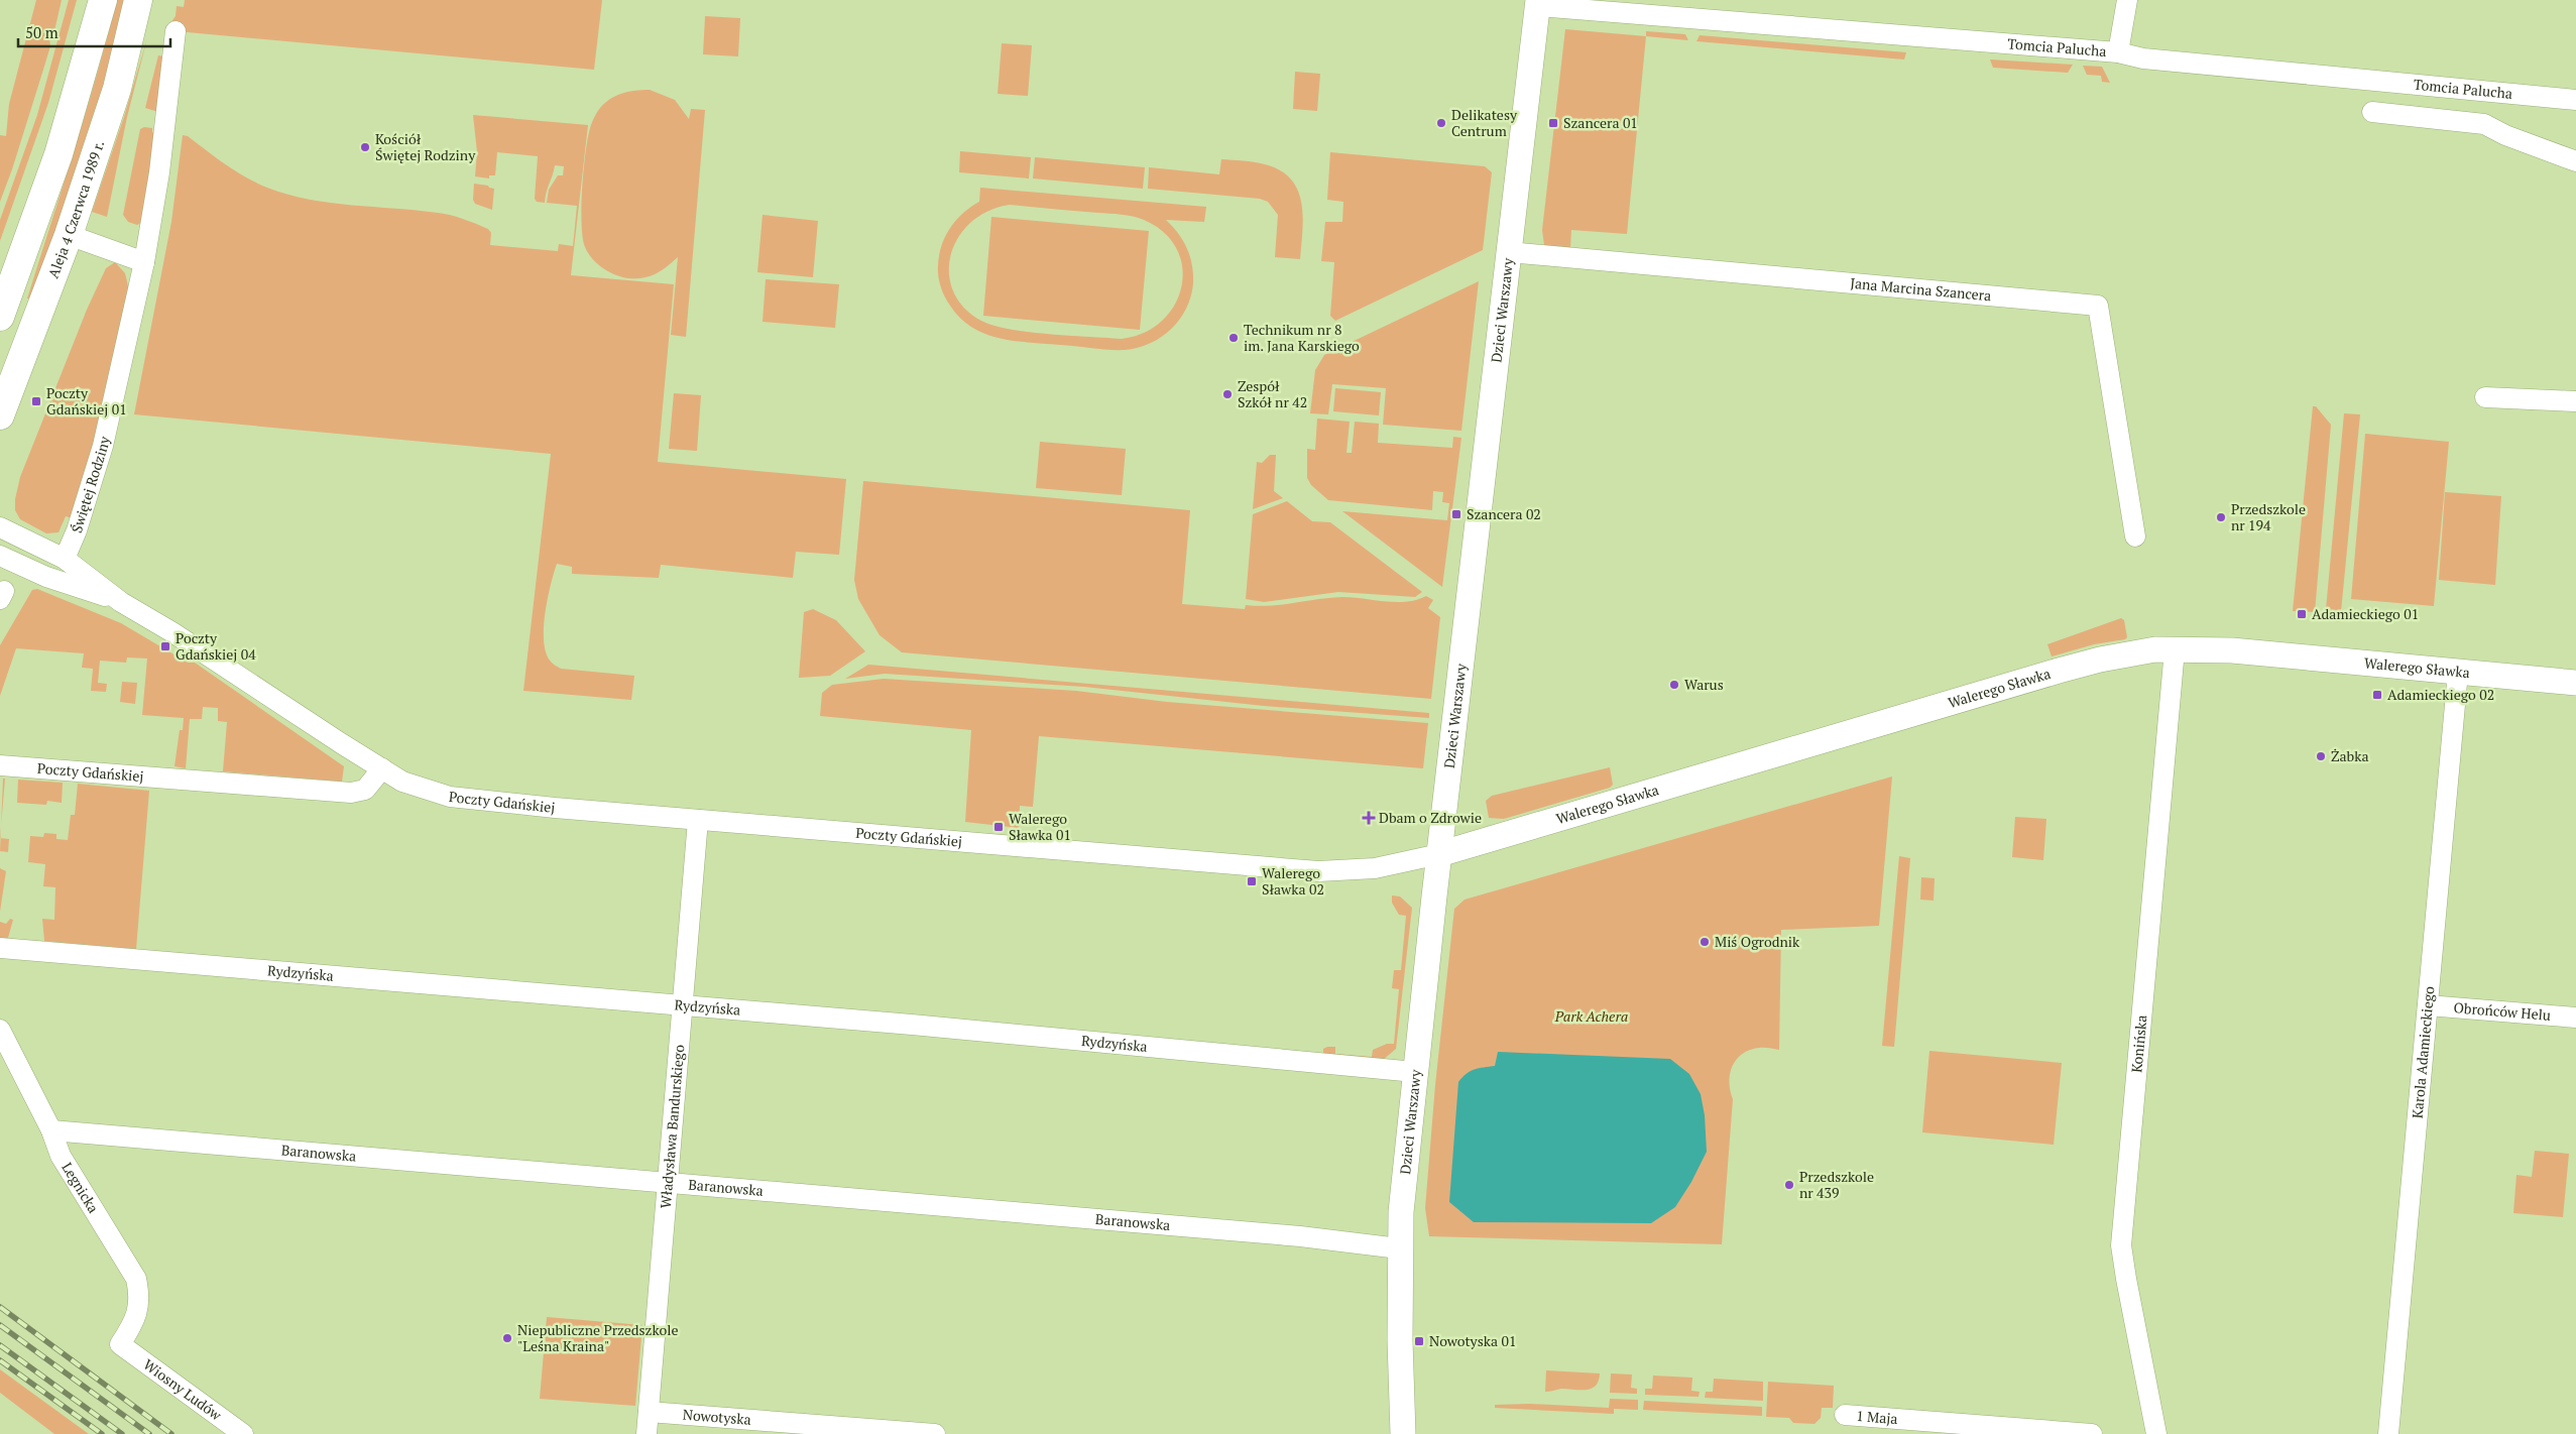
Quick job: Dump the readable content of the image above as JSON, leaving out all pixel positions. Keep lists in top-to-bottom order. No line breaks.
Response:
{"streets":{"main road":["Aleja 4 Czerwca 1989 r."],"street":["Tomcia Palucha","Jana Marcina Szancera","Dzieci Warszawy","Świętej Rodziny","Walerego Sławka","Poczty Gdańskiej","Rydzyńska","Obrońców Helu","Konińska","Karola Adamieckiego","Władysława Bandurskiego","Baranowska","Legnicka","Wiosny Ludów","Nowotyska","1 Maja"]},"crossings":[["Tomcia Palucha","Dzieci Warszawy"],["Jana Marcina Szancera","Dzieci Warszawy"],["Dzieci Warszawy","Walerego Sławka"],["Dzieci Warszawy","Poczty Gdańskiej"],["Dzieci Warszawy","Rydzyńska"],["Dzieci Warszawy","Baranowska"],["Świętej Rodziny","Poczty Gdańskiej"],["Walerego Sławka","Poczty Gdańskiej"],["Walerego Sławka","Konińska"],["Walerego Sławka","Karola Adamieckiego"],["Poczty Gdańskiej","Władysława Bandurskiego"],["Rydzyńska","Władysława Bandurskiego"],["Obrońców Helu","Karola Adamieckiego"],["Władysława Bandurskiego","Baranowska"],["Władysława Bandurskiego","Nowotyska"],["Baranowska","Legnicka"],["Legnicka","Wiosny Ludów"]],"parks":["Park Achera"],"places":{"other":["Delikatesy Centrum","Kościół Świętej Rodziny","Technikum nr 8 im. Jana Karskiego","Zespół Szkół nr 42","Przedszkole nr 194","Warus","Żabka","Miś Ogrodnik","Przedszkole nr 439","Niepubliczne Przedszkole \"Leśna Kraina\""],"transit":["Szancera 01","Poczty Gdańskiej 01","Szancera 02","Adamieckiego 01","Poczty Gdańskiej 04","Adamieckiego 02","Walerego Sławka 01","Walerego Sławka 02","Nowotyska 01"],"health":["Dbam o Zdrowie"]},"scale_bar":"50 m"}
